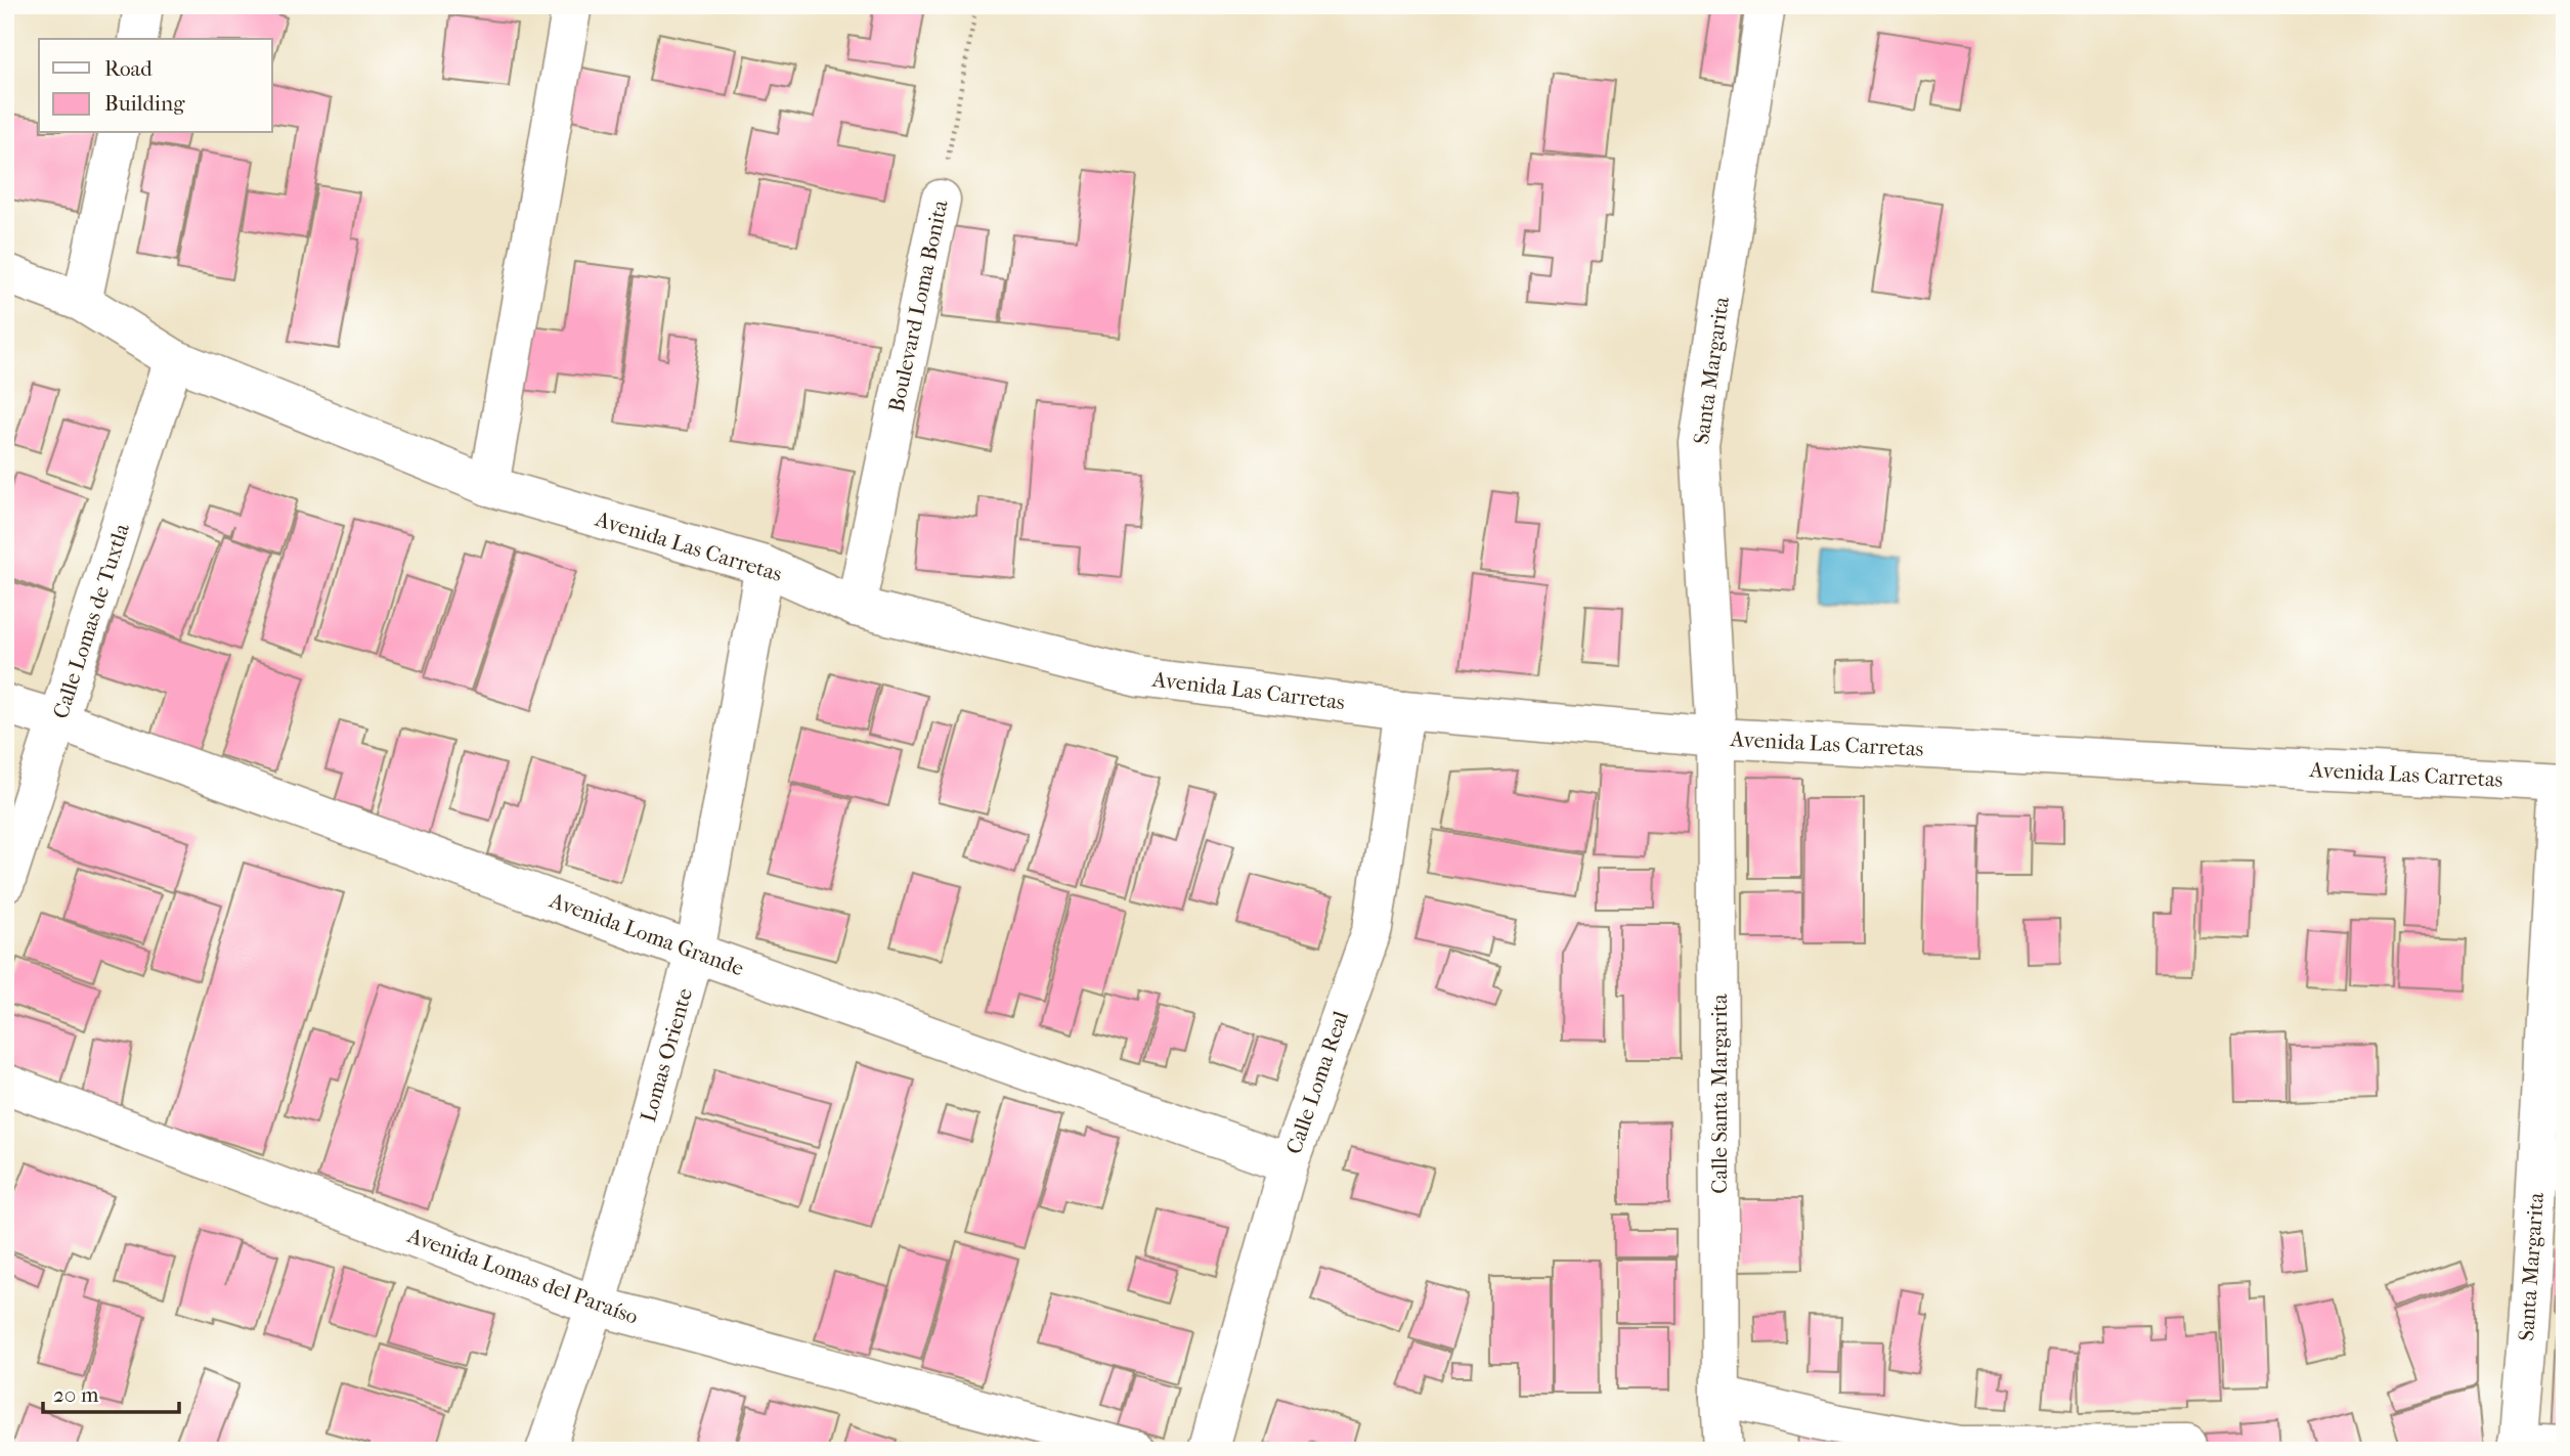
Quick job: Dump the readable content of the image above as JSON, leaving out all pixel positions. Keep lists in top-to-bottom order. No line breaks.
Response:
{"streets":{"street":["Boulevard Loma Bonita","Santa Margarita","Avenida Las Carretas","Calle Lomas de Tuxtla","Avenida Loma Grande","Lomas Oriente","Calle Loma Real","Calle Santa Margarita","Avenida Lomas del Paraíso"]},"crossings":[["Boulevard Loma Bonita","Avenida Las Carretas"],["Santa Margarita","Avenida Las Carretas"],["Santa Margarita","Calle Santa Margarita"],["Avenida Las Carretas","Calle Lomas de Tuxtla"],["Avenida Las Carretas","Lomas Oriente"],["Avenida Las Carretas","Calle Loma Real"],["Avenida Las Carretas","Calle Santa Margarita"],["Calle Lomas de Tuxtla","Avenida Loma Grande"],["Avenida Loma Grande","Lomas Oriente"],["Avenida Loma Grande","Calle Loma Real"],["Lomas Oriente","Avenida Lomas del Paraíso"]],"legend":["Road","Building"],"scale_bar":"20 m"}
